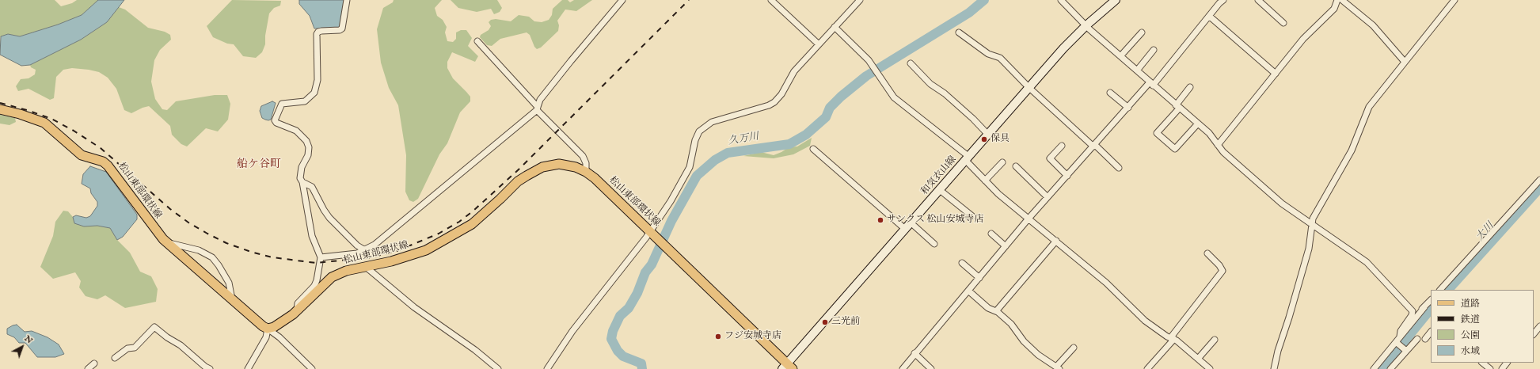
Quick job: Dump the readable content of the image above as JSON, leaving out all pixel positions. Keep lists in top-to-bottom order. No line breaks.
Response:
{"streets":{"main road":["和気衣山線","松山東部環状線"]},"crossings":[["和気衣山線","松山東部環状線"]],"districts":["船ケ谷町"],"water":["久万川","大川"],"places":["保具","サンクス 松山安城寺店","三光前","フジ安城寺店"],"legend":["道路","鉄道","公園","水域"],"north":"top right"}
